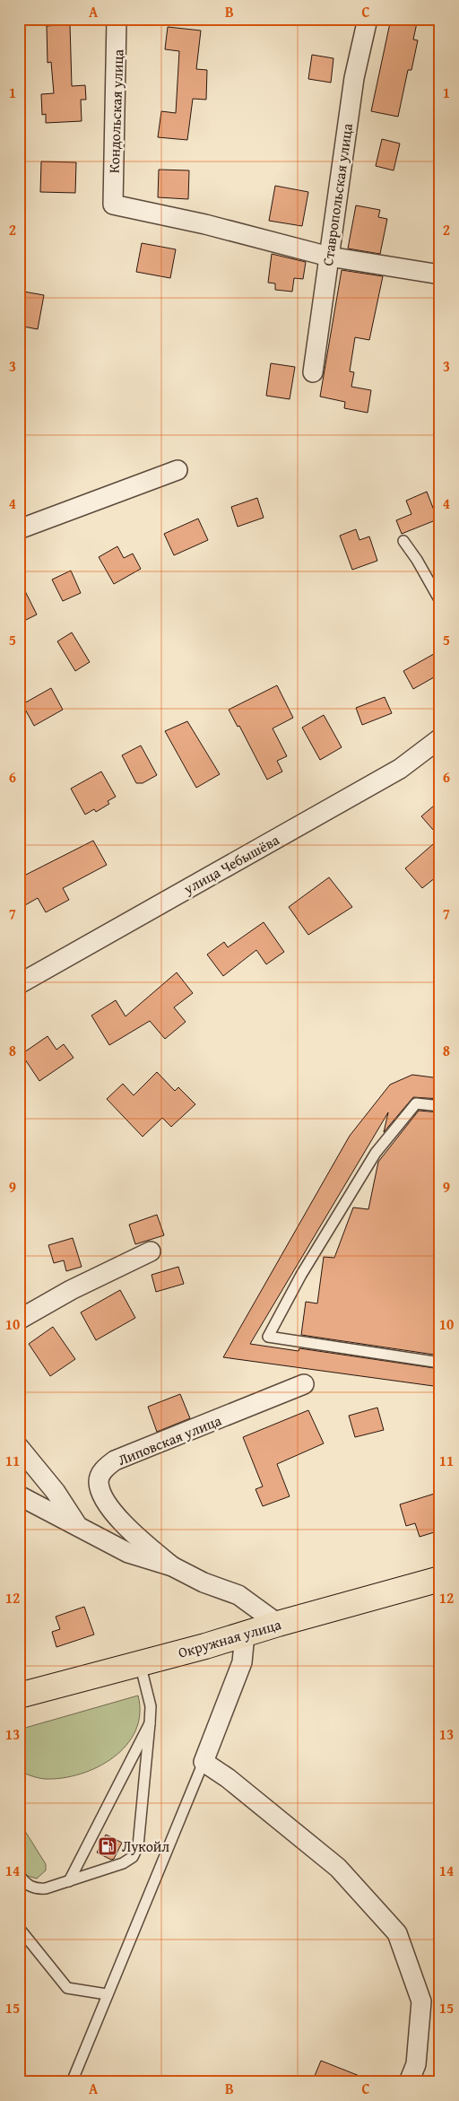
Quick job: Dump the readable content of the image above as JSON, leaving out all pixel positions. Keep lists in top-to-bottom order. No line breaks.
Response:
{"streets":{"main road":["Окружная улица"],"street":["Кондольская улица","Ставропольская улица","улица Чебышёва","Липовская улица"]},"crossings":[["Кондольская улица","Ставропольская улица"]],"places":{"fuel station":["Лукойл"]},"grid":{"columns":["A","B","C"],"rows":["1","2","3","4","5","6","7","8","9","10","11","12","13","14","15"]}}
